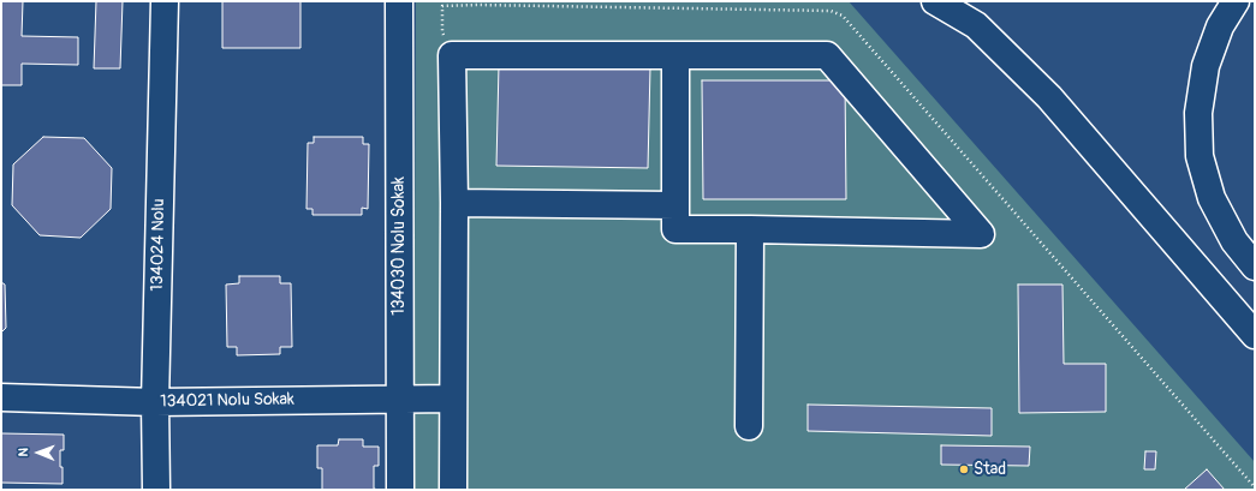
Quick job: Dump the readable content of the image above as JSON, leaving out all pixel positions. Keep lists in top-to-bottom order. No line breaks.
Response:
{"streets":{"main road":["134024 Nolu","134030 Nolu Sokak","134021 Nolu Sokak"]},"crossings":[["134024 Nolu","134021 Nolu Sokak"],["134030 Nolu Sokak","134021 Nolu Sokak"]],"places":["Stad"],"north":"left"}
